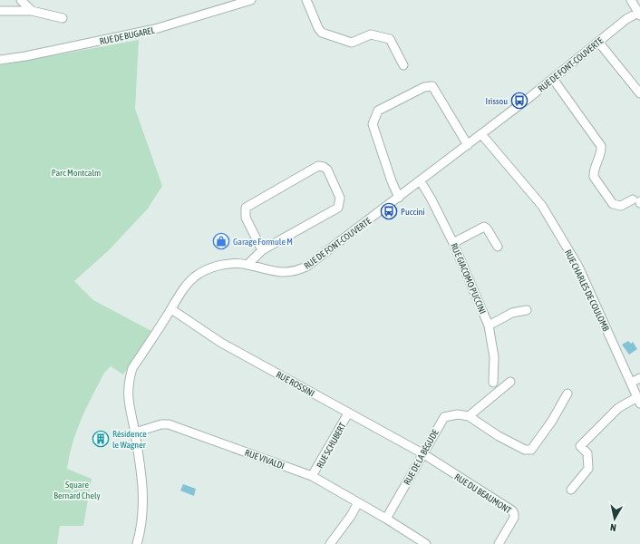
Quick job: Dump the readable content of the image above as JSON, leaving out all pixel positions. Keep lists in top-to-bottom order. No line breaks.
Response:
{"streets":{"street":["RUE DE BUGAREL","RUE DE FONT-COUVERTE","RUE GIACOMO PUCCINI","RUE CHARLES DE COULOMB","RUE ROSSINI","RUE SCHUBERT","RUE DE LA BÉGUDE","RUE VIVALDI","RUE DU BEAUMONT"]},"crossings":[["RUE DE FONT-COUVERTE","RUE GIACOMO PUCCINI"],["RUE DE FONT-COUVERTE","RUE CHARLES DE COULOMB"],["RUE DE FONT-COUVERTE","RUE ROSSINI"],["RUE DE FONT-COUVERTE","RUE VIVALDI"],["RUE ROSSINI","RUE SCHUBERT"],["RUE ROSSINI","RUE DE LA BÉGUDE"],["RUE ROSSINI","RUE DU BEAUMONT"],["RUE SCHUBERT","RUE VIVALDI"],["RUE DE LA BÉGUDE","RUE VIVALDI"],["RUE DE LA BÉGUDE","RUE DU BEAUMONT"]],"parks":["Parc Montcalm","Square Bernard Chely"],"places":{"bus stop":["Irissou","Puccini"],"shop":["Garage Formule M"],"building":["Résidence le Wagner"]},"north":"bottom"}
